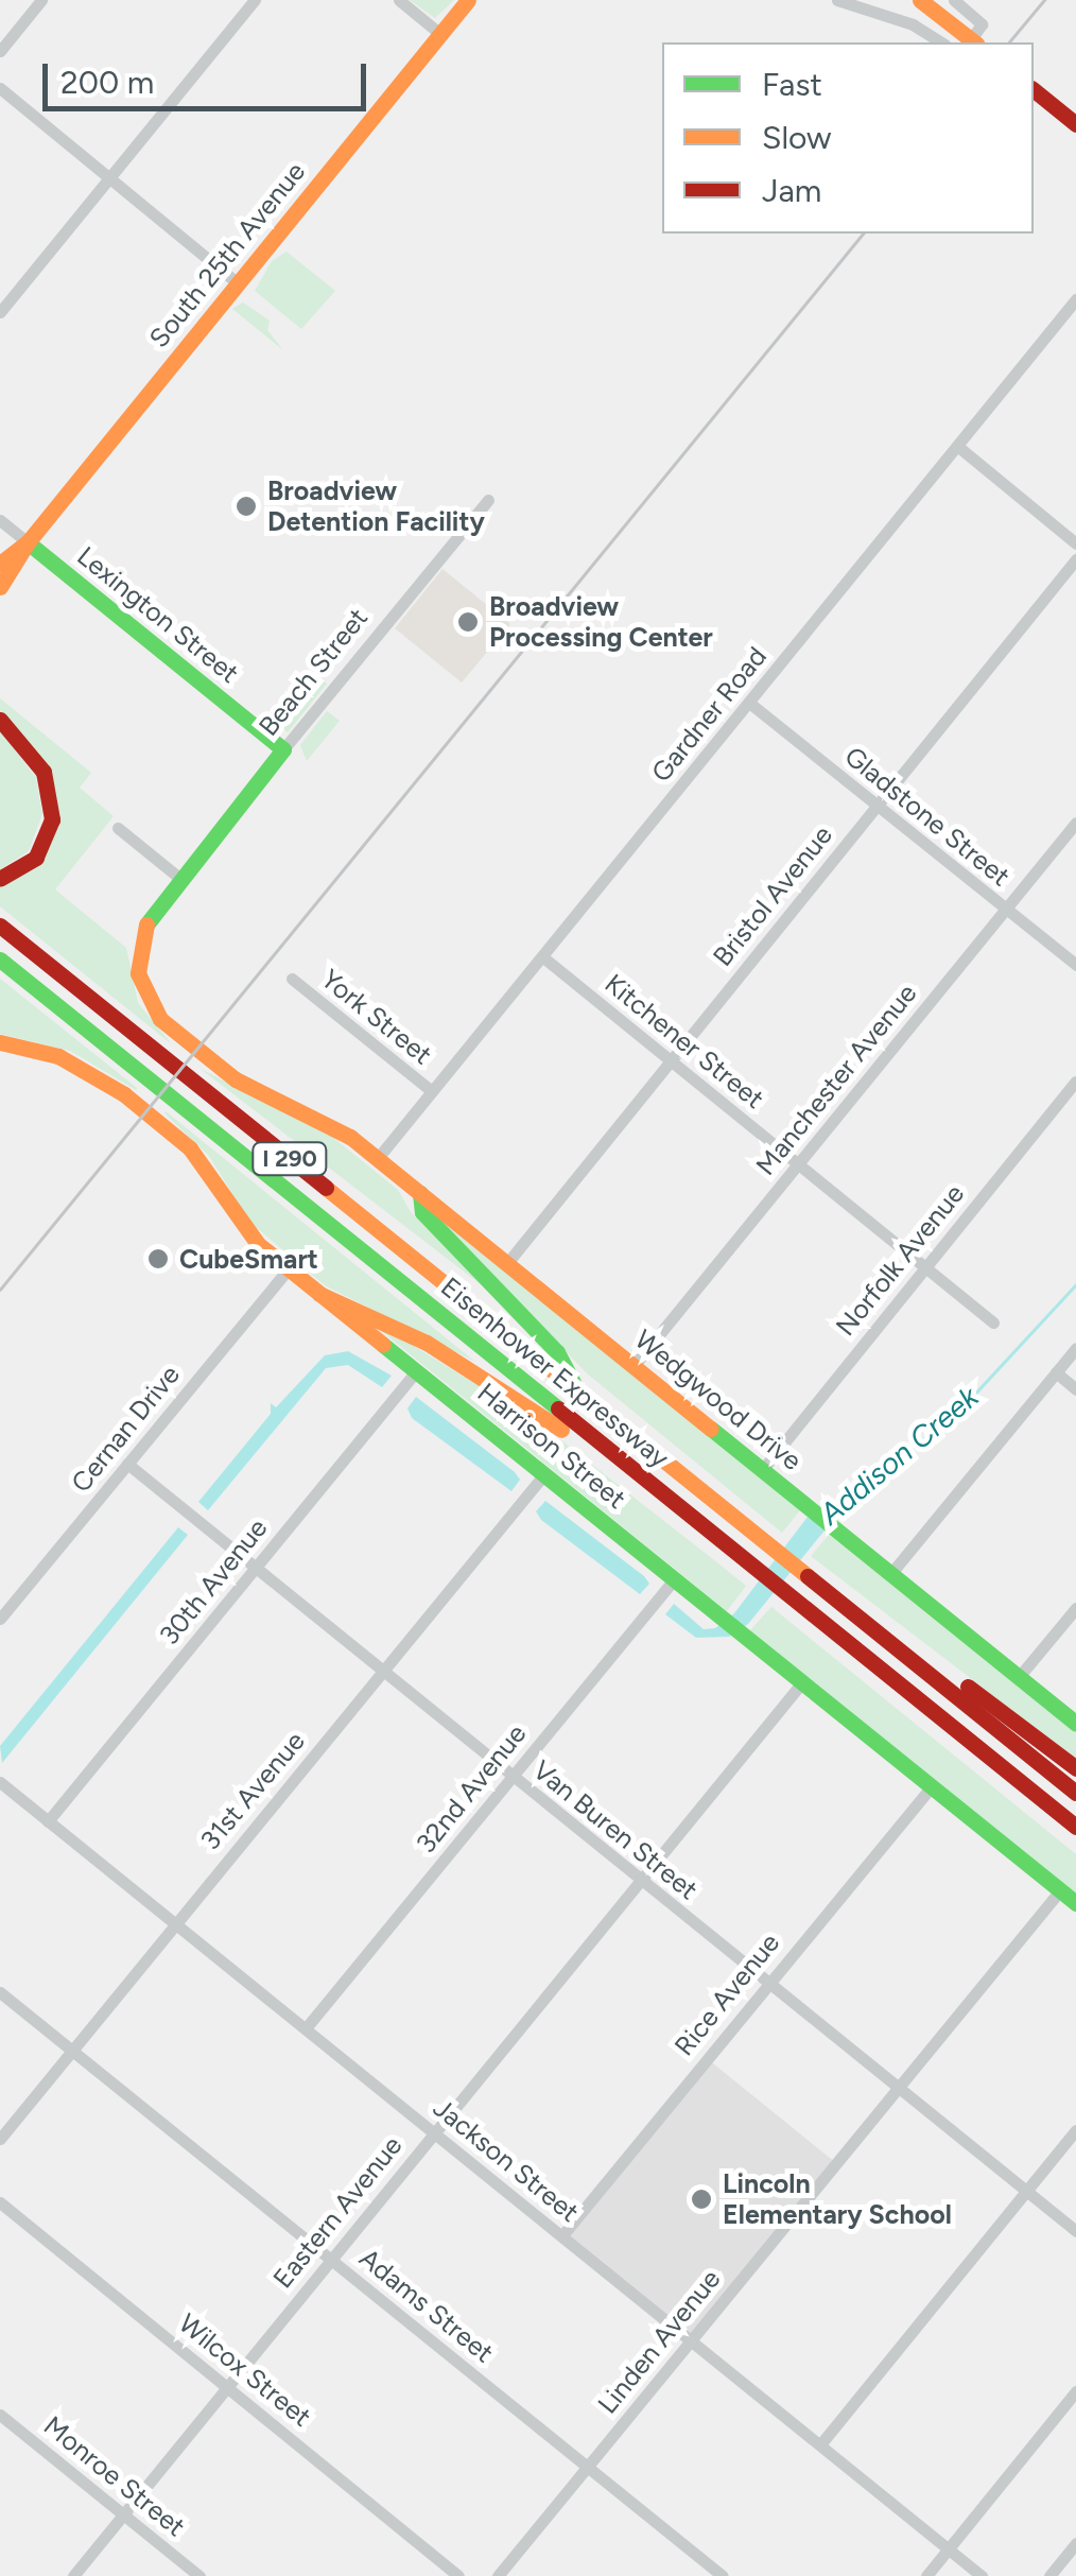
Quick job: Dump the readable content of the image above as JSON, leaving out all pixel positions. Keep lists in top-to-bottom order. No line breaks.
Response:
{"streets":{"main road":["South 25th Avenue","Lexington Street","Beach Street","I 290","Eisenhower Expressway","Wedgwood Drive","Harrison Street"],"street":["Gardner Road","Gladstone Street","Bristol Avenue","York Street","Kitchener Street","Manchester Avenue","Norfolk Avenue","Cernan Drive","30th Avenue","32nd Avenue","31st Avenue","Van Buren Street","Rice Avenue","Jackson Street","Eastern Avenue","Adams Street","Linden Avenue","Wilcox Street","Monroe Street"]},"crossings":[["South 25th Avenue","Lexington Street"],["Lexington Street","Beach Street"],["Beach Street","Gardner Road"],["Beach Street","Wedgwood Drive"],["Gardner Road","Gladstone Street"],["Gardner Road","York Street"],["Gardner Road","Kitchener Street"],["Gardner Road","Wedgwood Drive"],["Gladstone Street","Bristol Avenue"],["Gladstone Street","Manchester Avenue"],["Bristol Avenue","Kitchener Street"],["Bristol Avenue","Wedgwood Drive"],["Kitchener Street","Manchester Avenue"],["Kitchener Street","Norfolk Avenue"],["Manchester Avenue","Wedgwood Drive"],["Norfolk Avenue","Wedgwood Drive"],["Cernan Drive","Harrison Street"],["Cernan Drive","Van Buren Street"],["Harrison Street","30th Avenue"],["Harrison Street","32nd Avenue"],["Harrison Street","31st Avenue"],["Harrison Street","Rice Avenue"],["Harrison Street","Eastern Avenue"],["Harrison Street","Linden Avenue"],["30th Avenue","Van Buren Street"],["30th Avenue","Jackson Street"],["32nd Avenue","Van Buren Street"],["32nd Avenue","Jackson Street"],["31st Avenue","Van Buren Street"],["31st Avenue","Jackson Street"],["31st Avenue","Adams Street"],["Van Buren Street","Rice Avenue"],["Van Buren Street","Eastern Avenue"],["Van Buren Street","Linden Avenue"],["Rice Avenue","Jackson Street"],["Jackson Street","Eastern Avenue"],["Jackson Street","Linden Avenue"],["Eastern Avenue","Adams Street"],["Eastern Avenue","Wilcox Street"],["Eastern Avenue","Monroe Street"],["Adams Street","Linden Avenue"]],"water":["Addison Creek"],"places":["Broadview Detention Facility","Broadview Processing Center","CubeSmart","Lincoln Elementary School"],"legend":["Fast","Slow","Jam"],"scale_bar":"200 m"}
